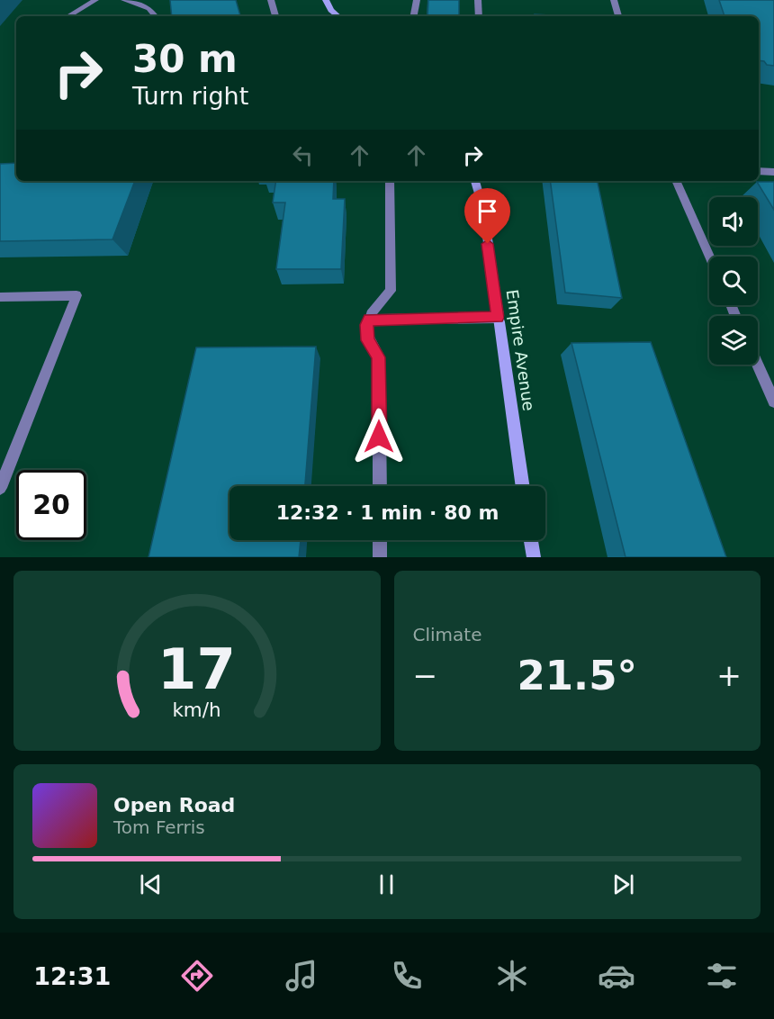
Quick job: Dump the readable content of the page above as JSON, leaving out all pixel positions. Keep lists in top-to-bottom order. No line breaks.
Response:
{"streets":{"street":["Empire Avenue"]},"page":{"turn":["30 m","Turn right"],"limit":"20","trip":"12:32 · 1 min · 80 m","tile":"Climate","heat":["−","21.5°","+"],"song":["Open Road","Tom Ferris"],"tabs":"12:31","gauge":["17","km/h"]}}
